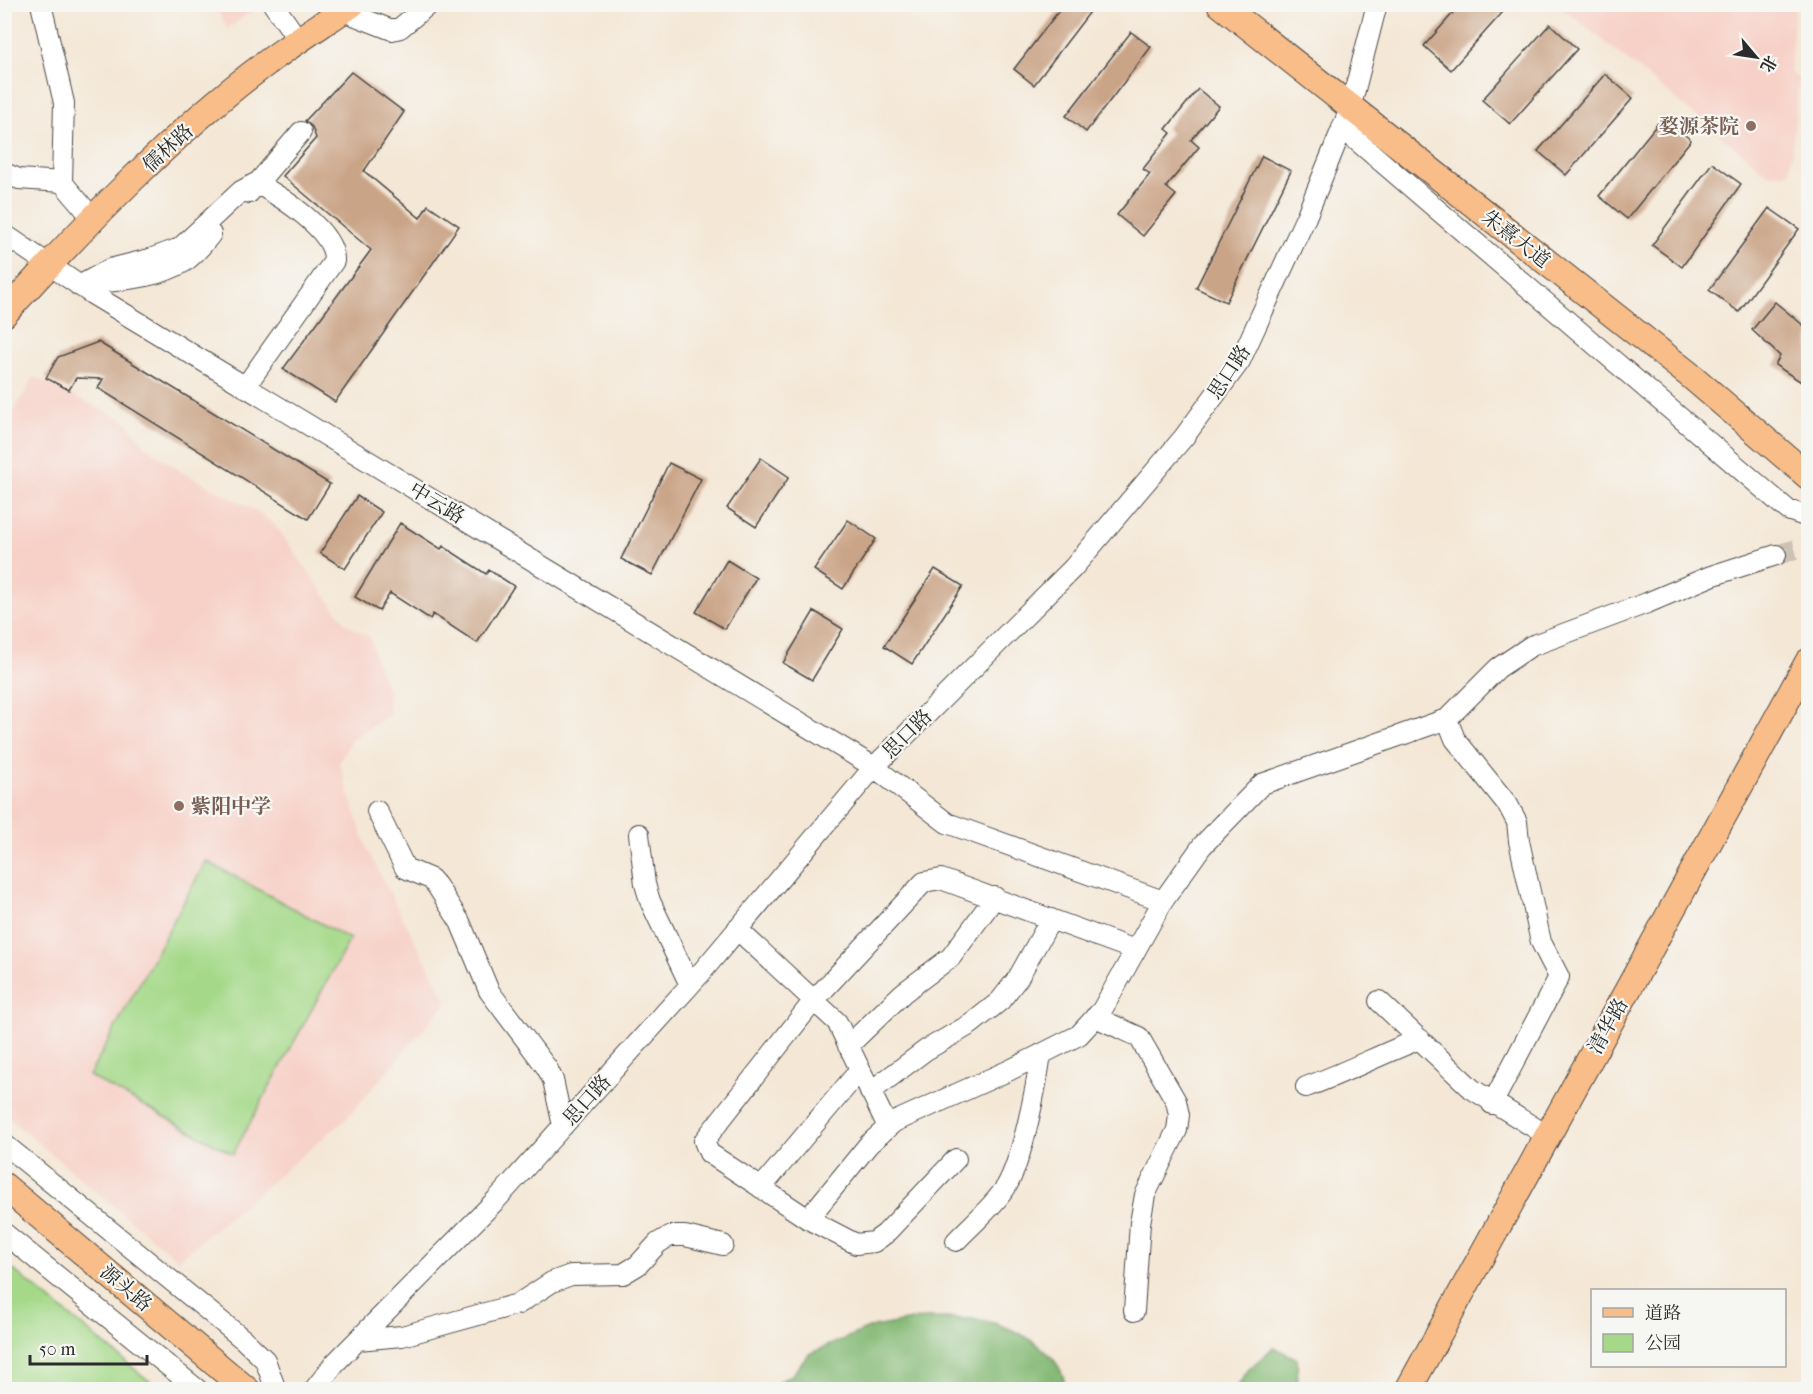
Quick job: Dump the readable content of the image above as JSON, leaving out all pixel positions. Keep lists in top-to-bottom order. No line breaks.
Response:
{"streets":{"main road":["儒林路","朱熹大道","清华路","源头路"],"street":["思口路","中云路"]},"crossings":[["儒林路","中云路"],["朱熹大道","思口路"],["思口路","中云路"]],"places":["婺源茶院","紫阳中学"],"legend":["道路","公园"],"scale_bar":"50 m","north":"bottom right"}
